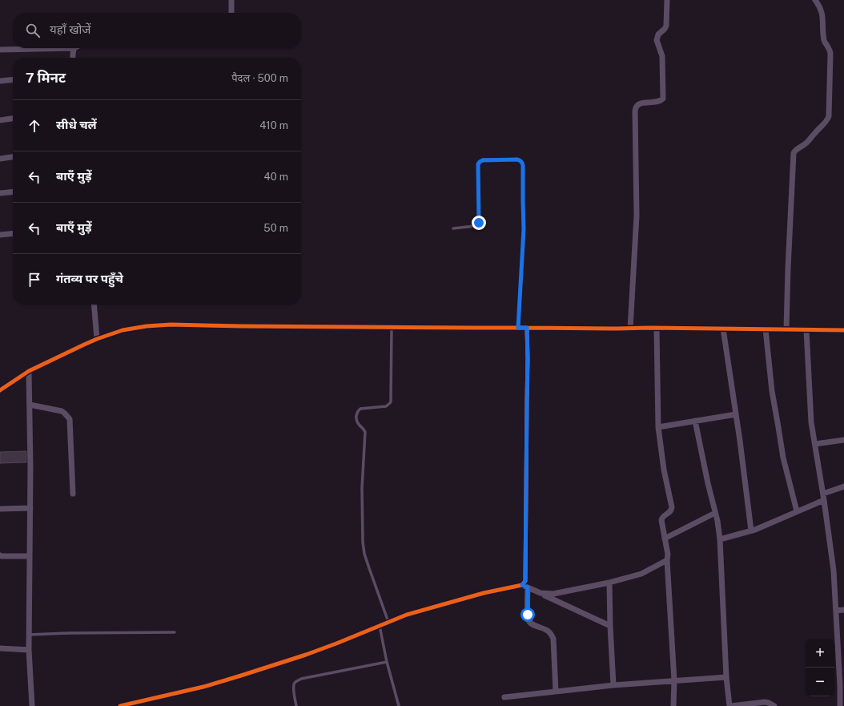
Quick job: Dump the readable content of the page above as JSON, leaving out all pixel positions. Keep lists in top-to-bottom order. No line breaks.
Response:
{"page":{"search":"यहाँ खोजें","heading":["7 मिनट","पैदल · 500 m"],"list":[["सीधे चलें","410 m"],["बाएँ मुड़ें","40 m"],["बाएँ मुड़ें","50 m"],"गंतव्य पर पहुँचे"],"map_buttons":["+","−"]}}
